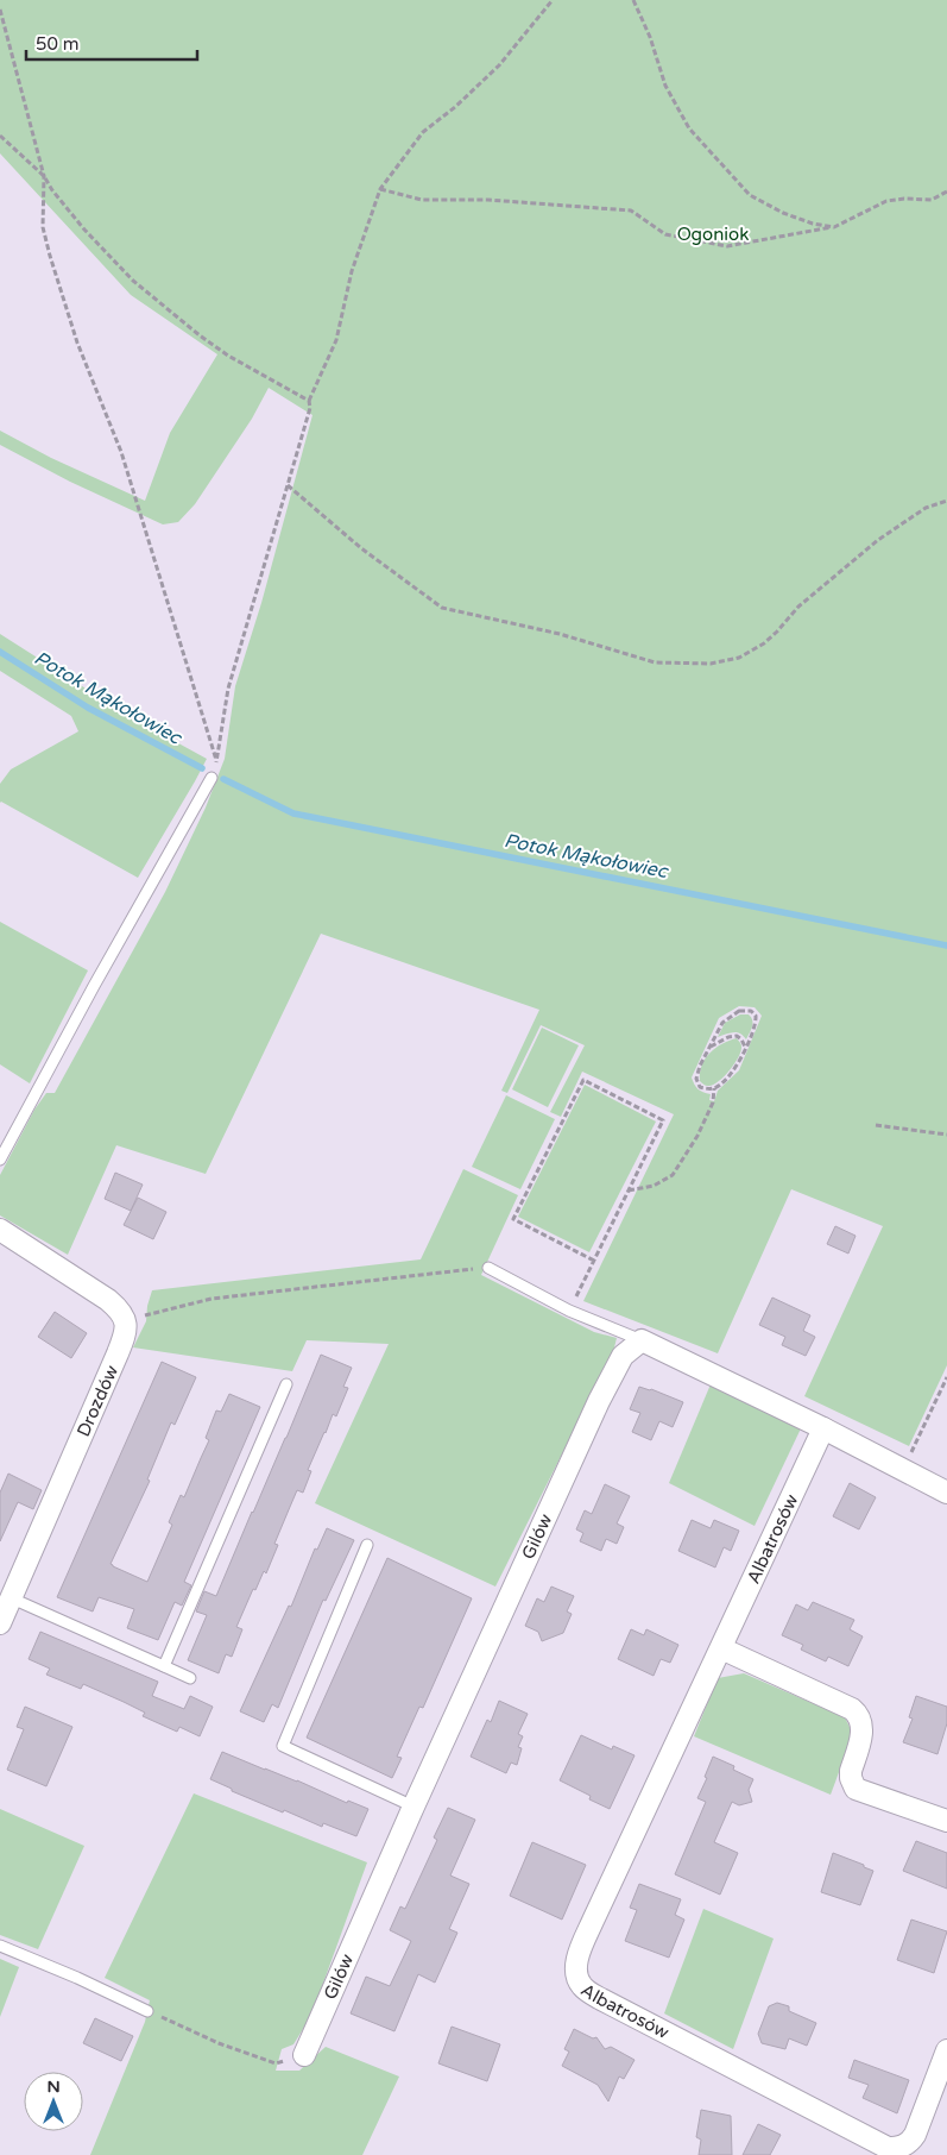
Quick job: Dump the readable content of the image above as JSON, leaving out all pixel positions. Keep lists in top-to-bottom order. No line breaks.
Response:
{"streets":{"street":["Drozdów","Gilów","Albatrosów"]},"water":["Potok Mąkołowiec"],"parks":["Ogoniok"],"scale_bar":"50 m","north":"top"}
